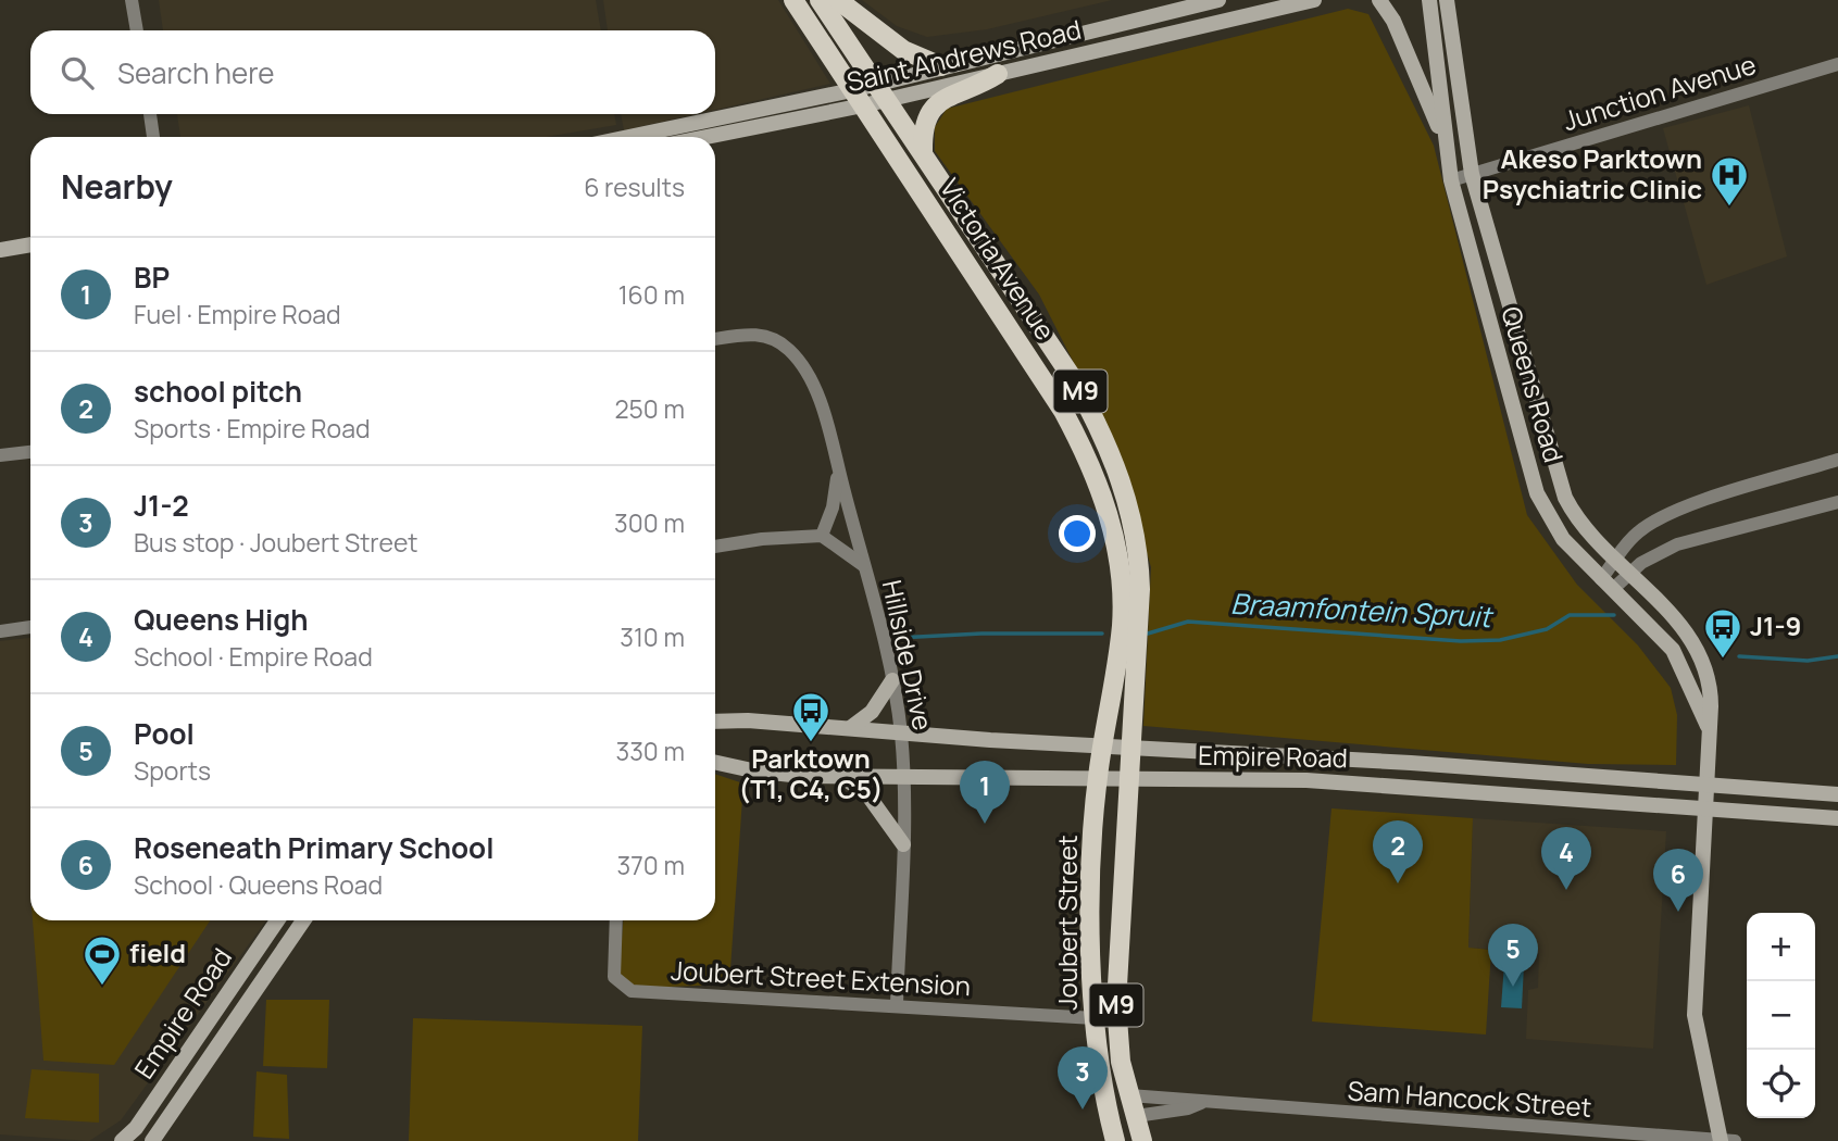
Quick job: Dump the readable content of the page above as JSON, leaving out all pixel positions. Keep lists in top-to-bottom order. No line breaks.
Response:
{"streets":{"main road":["Saint Andrews Road","Victoria Avenue","Queens Road","M9","Empire Road","Joubert Street"],"street":["Junction Avenue","Hillside Drive","Joubert Street Extension","Sam Hancock Street"]},"crossings":[["Saint Andrews Road","Victoria Avenue"],["Junction Avenue","Queens Road"],["Victoria Avenue","Empire Road"],["Victoria Avenue","Joubert Street"],["Queens Road","Empire Road"],["Queens Road","Sam Hancock Street"],["Hillside Drive","Empire Road"],["Hillside Drive","Joubert Street Extension"],["Empire Road","Joubert Street"],["Joubert Street","Joubert Street Extension"],["Joubert Street","Sam Hancock Street"]],"water":["Braamfontein Spruit"],"places":{"hospital":["Akeso Parktown Psychiatric Clinic"],"bus stop":["J1-9","Parktown (T1, C4, C5)"],"sports":["field"]},"page":{"search":"Search here","heading":["Nearby","6 results"],"list":[{"mark":"1","name":"BP","note":"Fuel · Empire Road","value":"160 m"},{"mark":"2","name":"school pitch","note":"Sports · Empire Road","value":"250 m"},{"mark":"3","name":"J1-2","note":"Bus stop · Joubert Street","value":"300 m"},{"mark":"4","name":"Queens High","note":"School · Empire Road","value":"310 m"},{"mark":"5","name":"Pool","note":"Sports","value":"330 m"},{"mark":"6","name":"Roseneath Primary School","note":"School · Queens Road","value":"370 m"}],"pins":["1","2","4","6","5","3"],"map_buttons":["+","−"]}}
